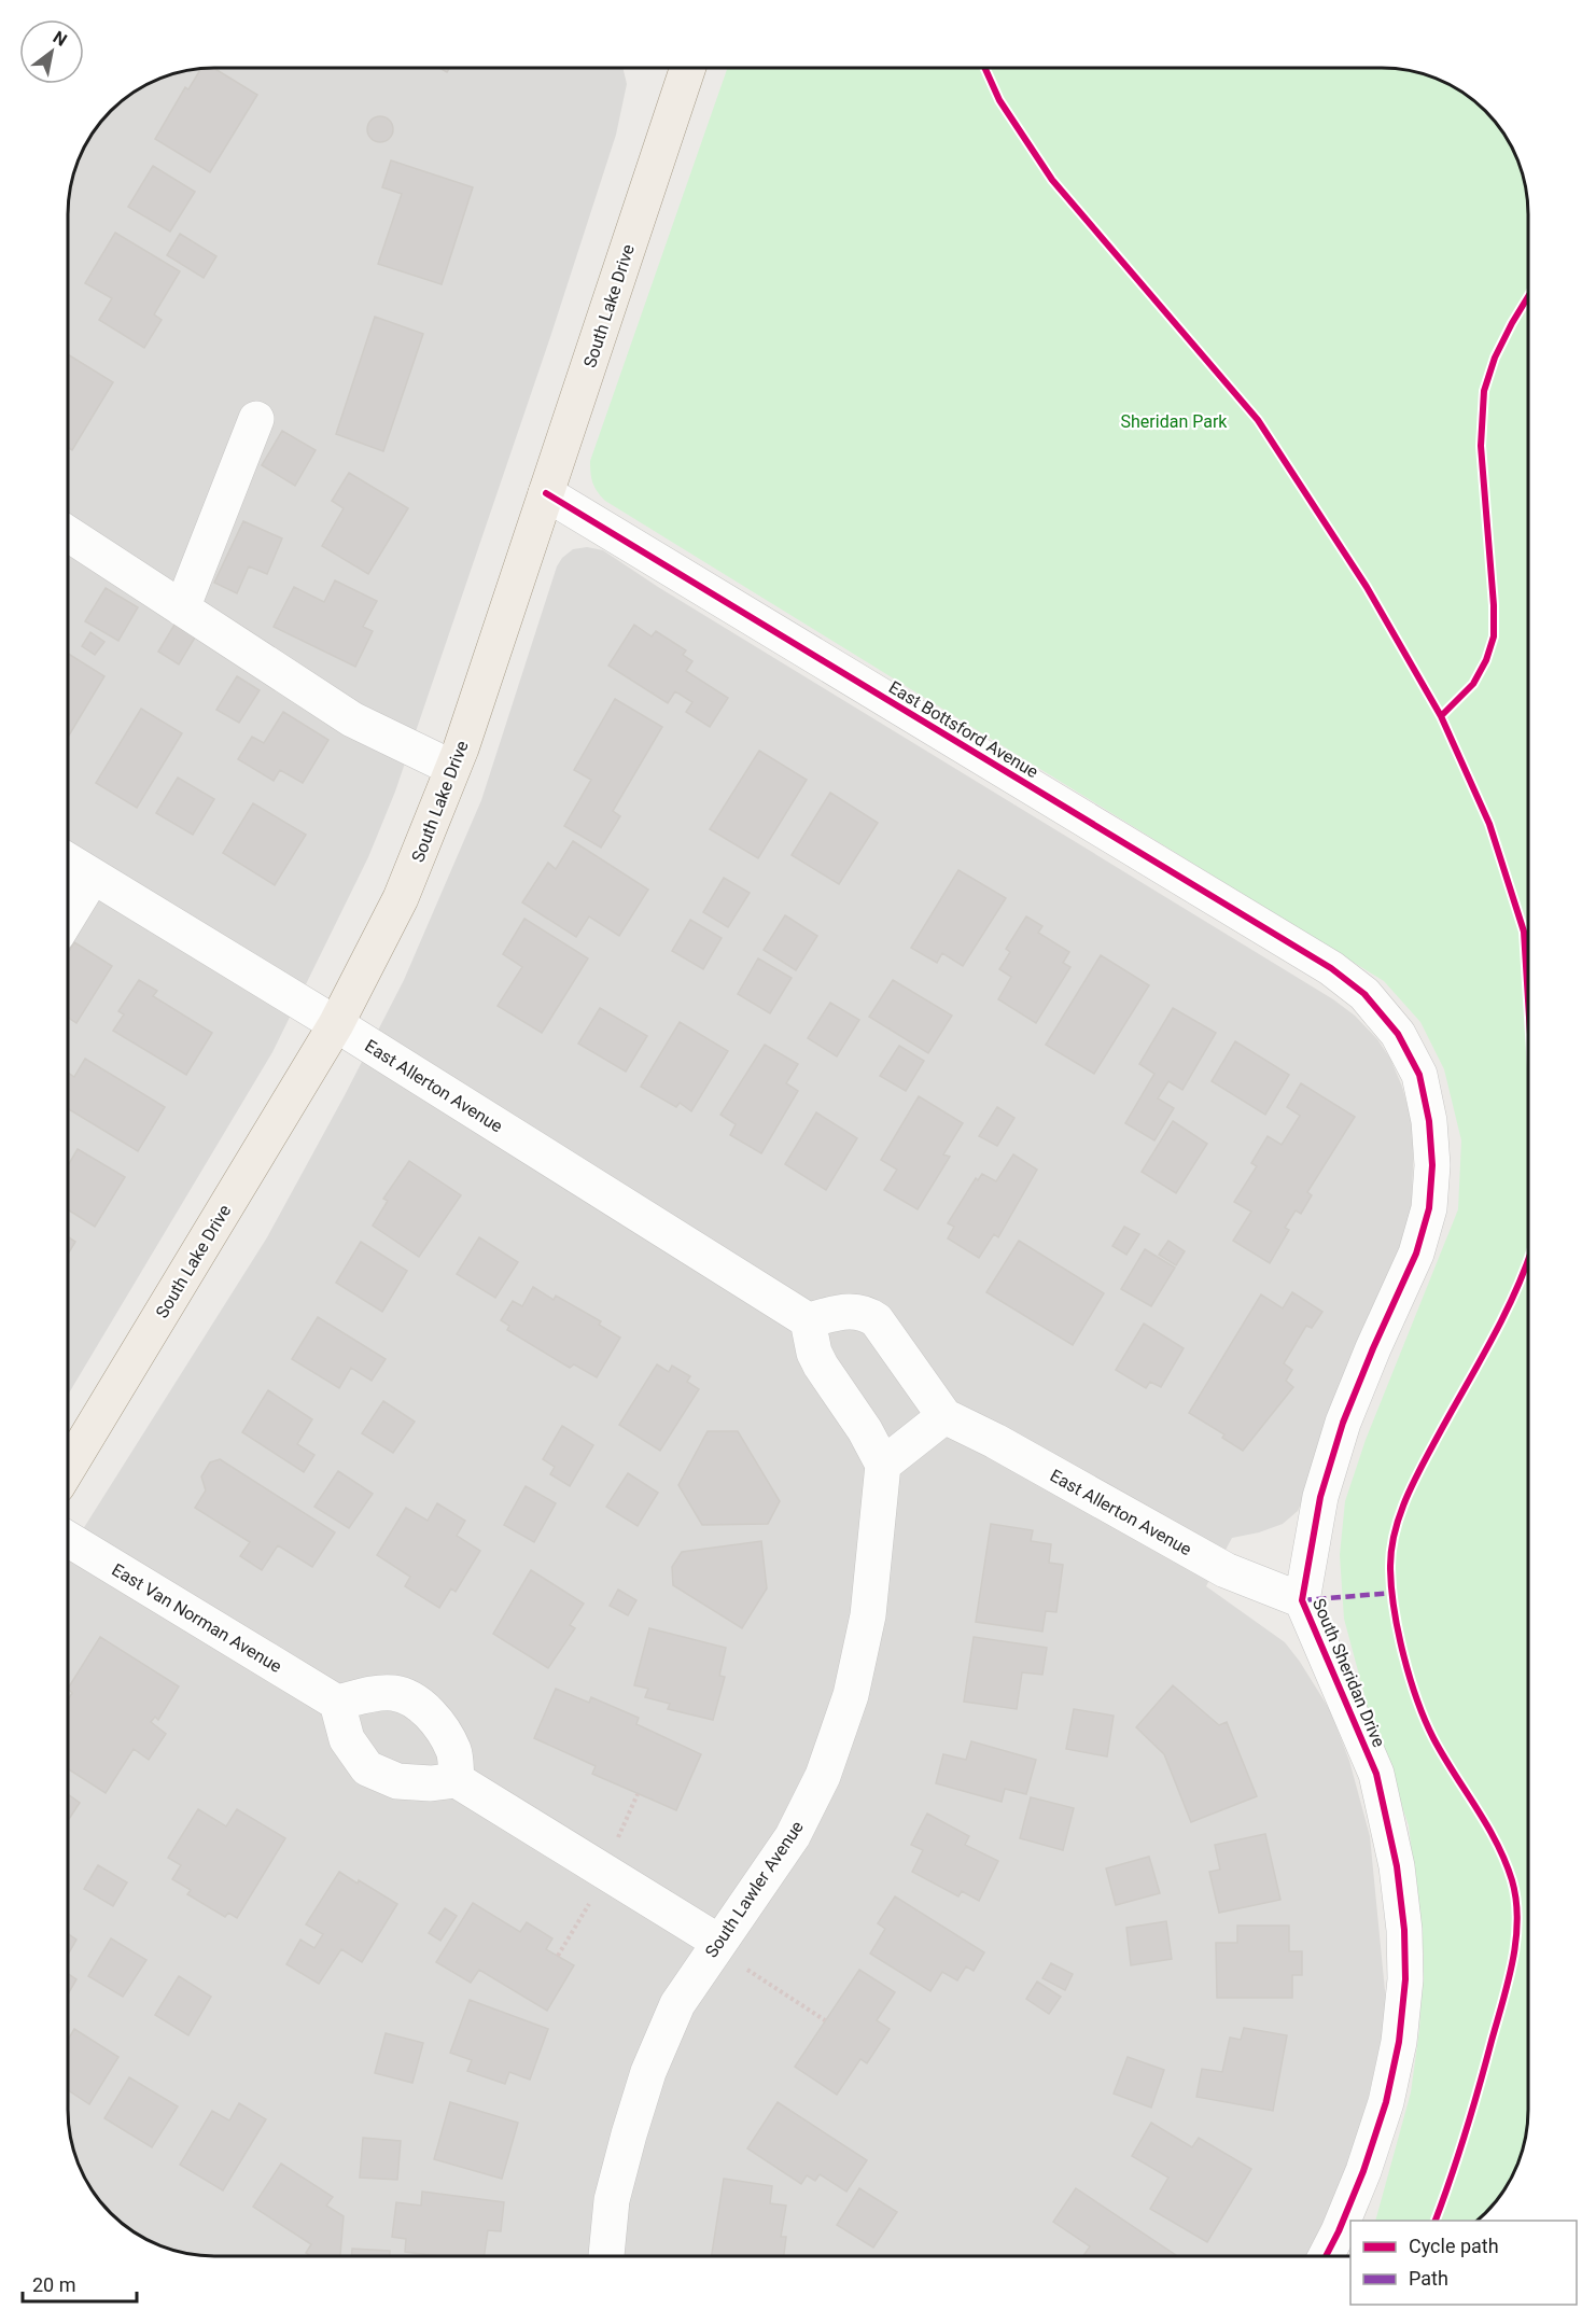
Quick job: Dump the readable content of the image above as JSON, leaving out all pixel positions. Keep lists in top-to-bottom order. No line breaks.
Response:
{"streets":{"main road":["South Lake Drive"],"street":["East Bottsford Avenue","East Allerton Avenue","East Van Norman Avenue","South Sheridan Drive","South Lawler Avenue"]},"crossings":[["South Lake Drive","East Bottsford Avenue"],["South Lake Drive","East Allerton Avenue"],["East Bottsford Avenue","South Sheridan Drive"],["East Allerton Avenue","South Sheridan Drive"]],"parks":["Sheridan Park"],"legend":["Cycle path","Path"],"scale_bar":"20 m","north":"top right"}
